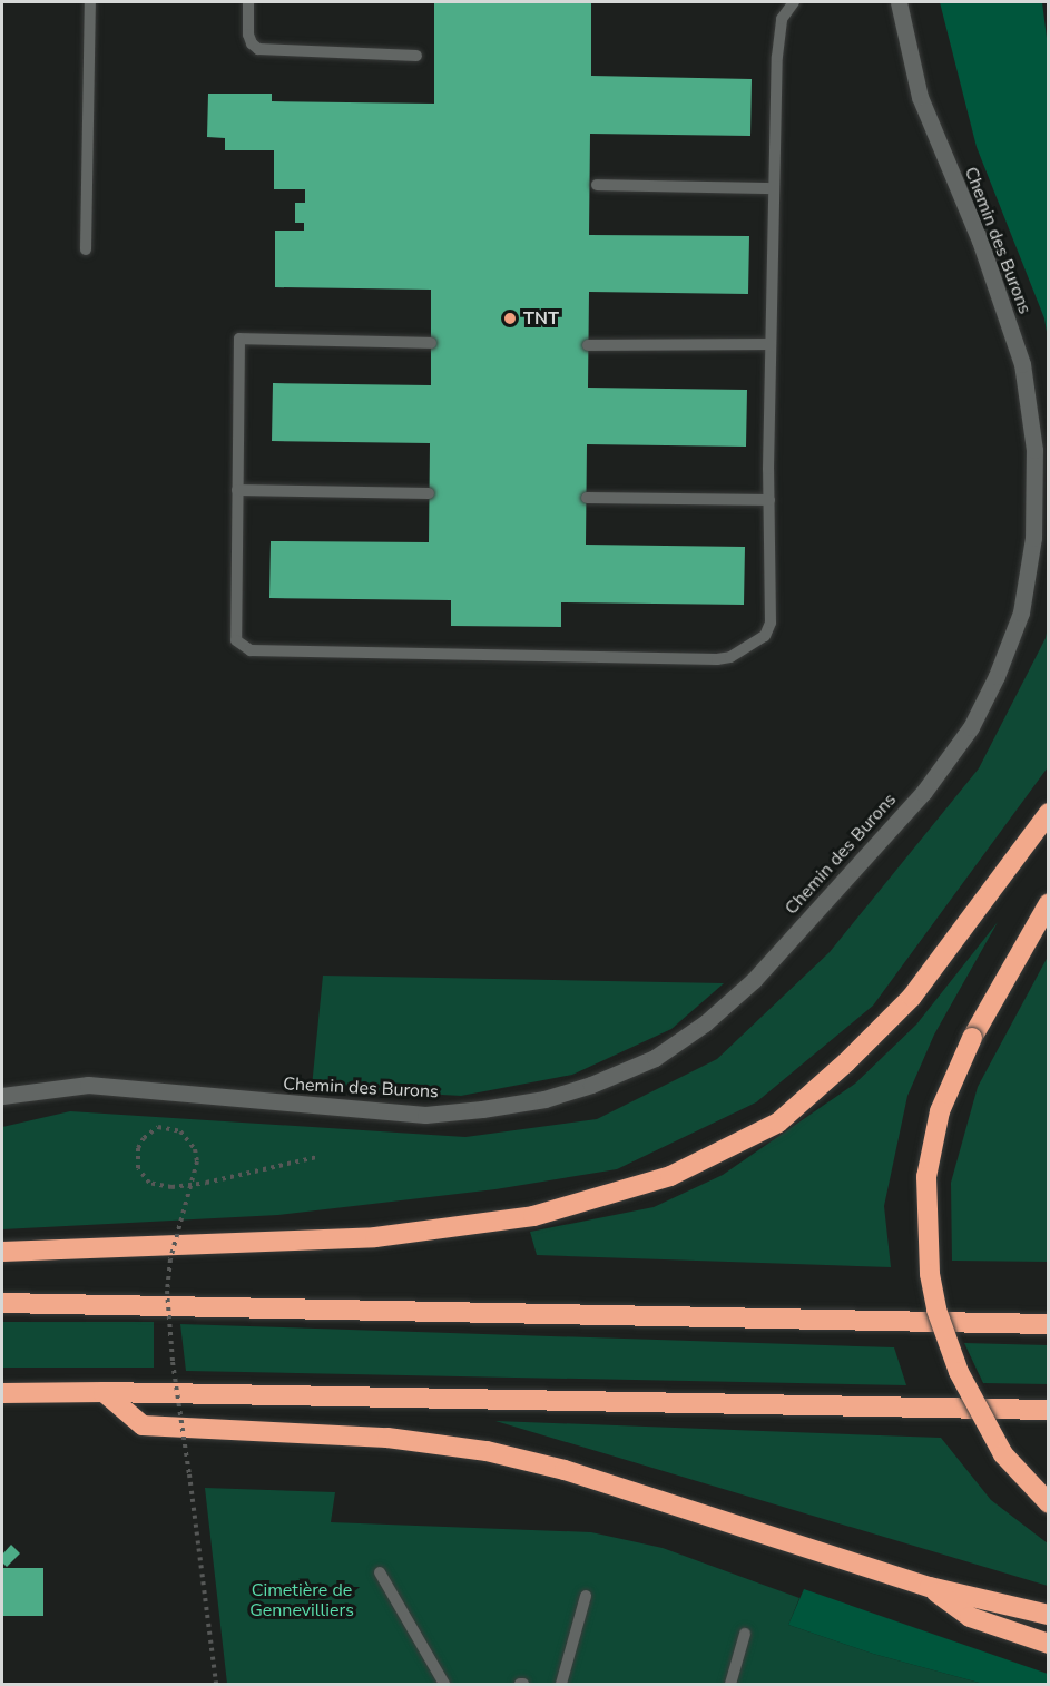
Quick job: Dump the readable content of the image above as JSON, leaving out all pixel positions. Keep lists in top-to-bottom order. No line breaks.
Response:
{"streets":{"street":["Chemin des Burons"]},"parks":["Cimetière de Gennevilliers"],"places":["TNT"]}
